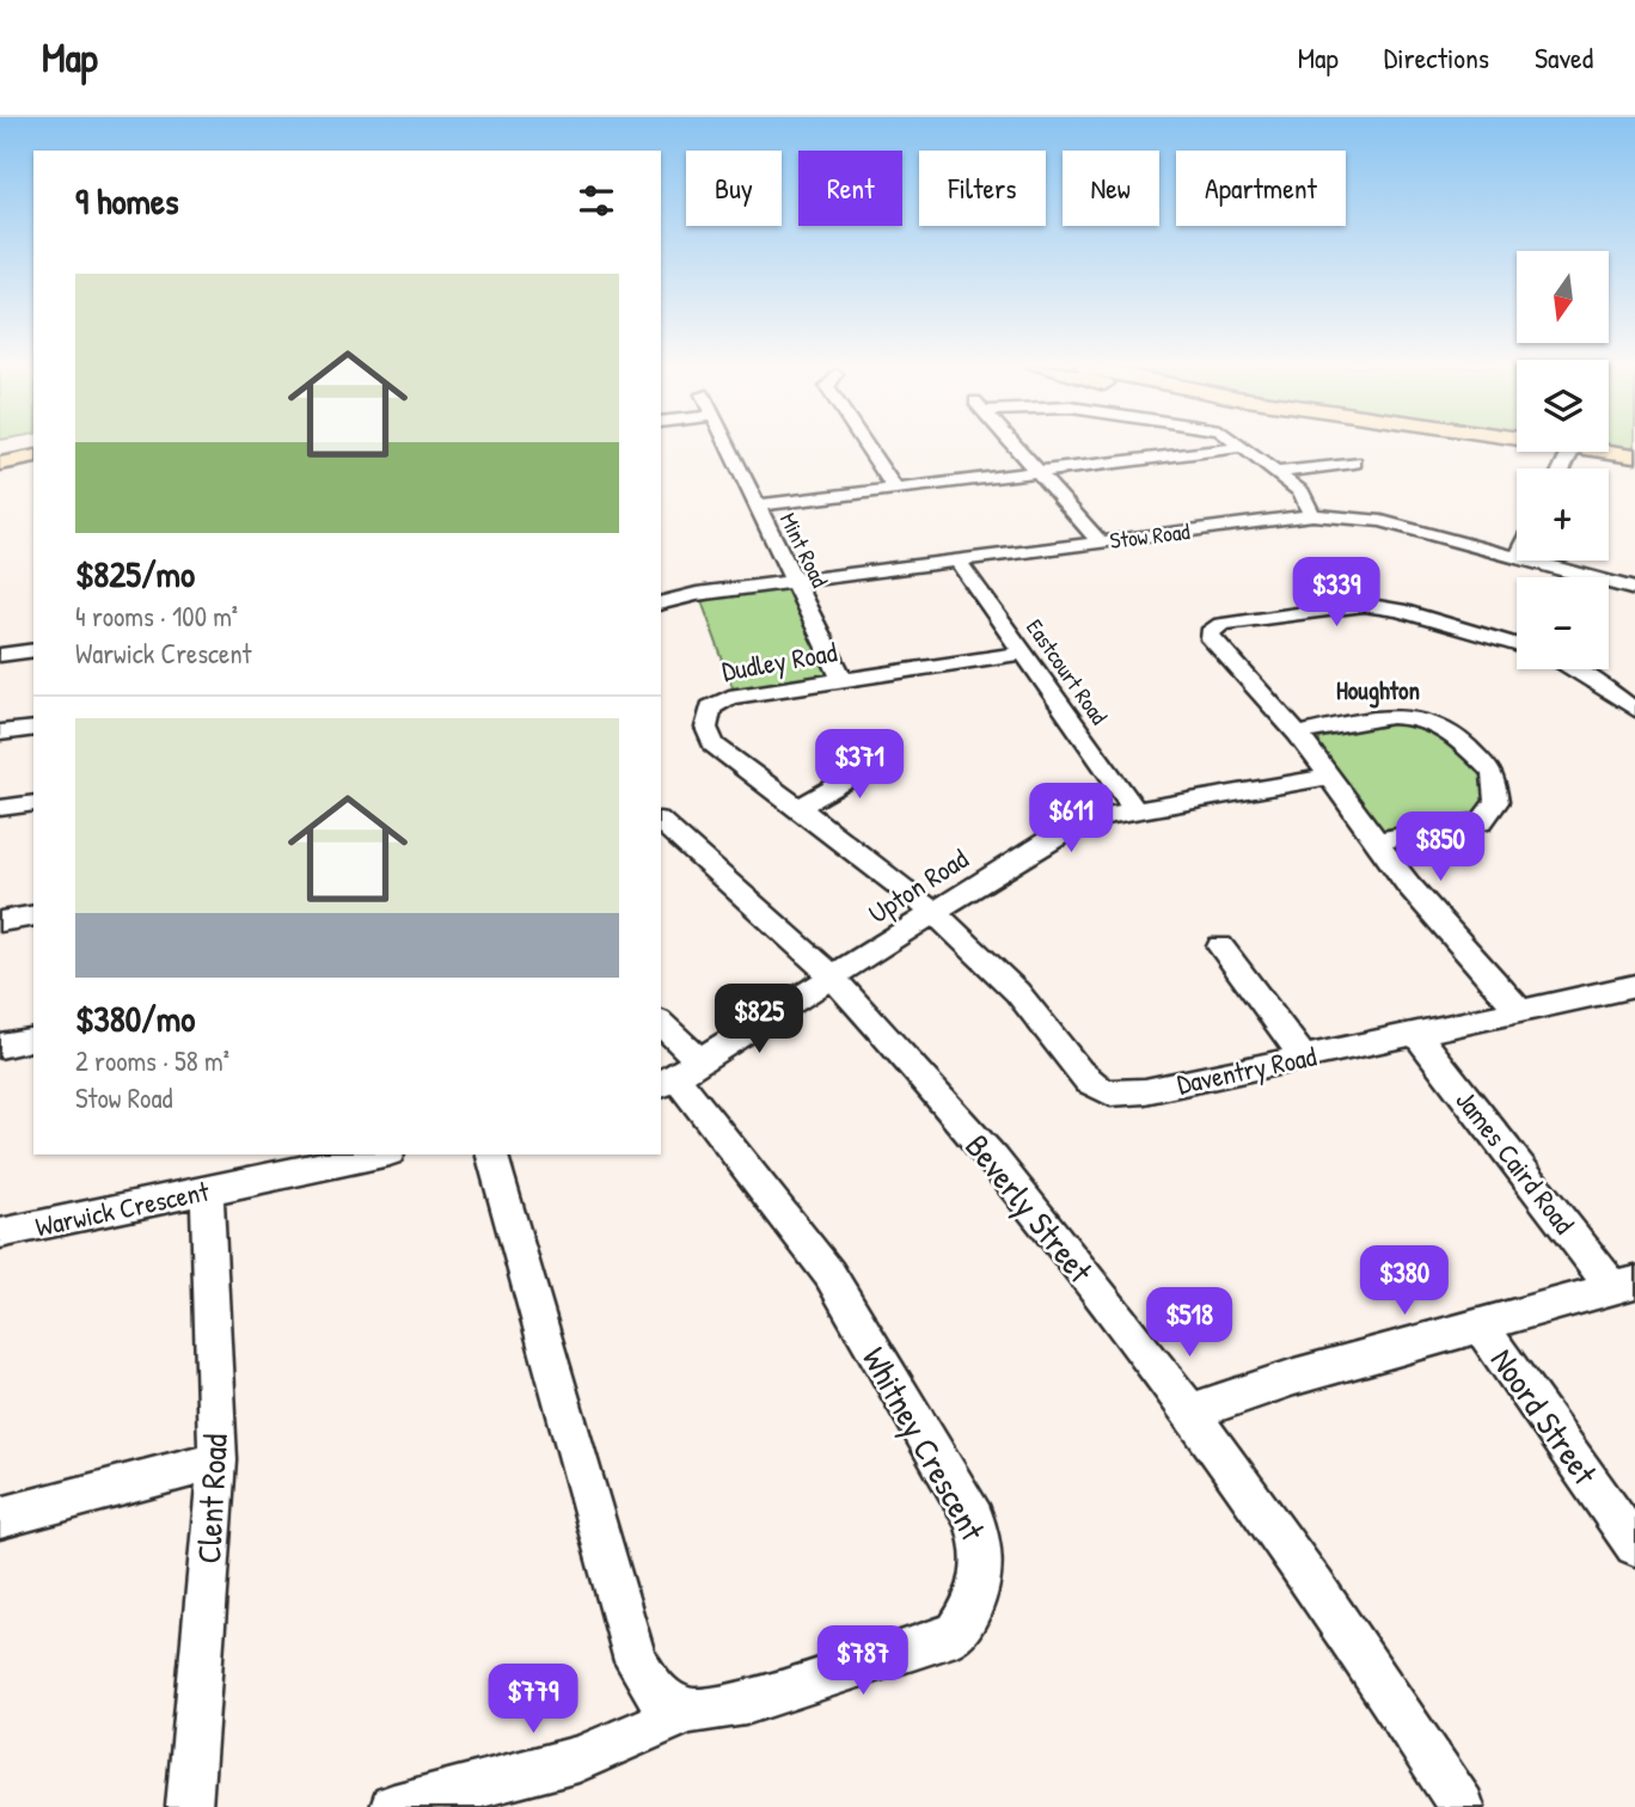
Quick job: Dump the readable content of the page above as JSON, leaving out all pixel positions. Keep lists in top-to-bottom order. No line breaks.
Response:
{"streets":{"street":["Stow Road","Mint Road","Dudley Road","Eastcourt Road","Upton Road","Daventry Road","James Caird Road","Warwick Crescent","Beverly Street","Noord Street","Whitney Crescent","Clent Road"]},"crossings":[["Stow Road","Mint Road"],["Stow Road","Eastcourt Road"],["Mint Road","Dudley Road"],["Dudley Road","Eastcourt Road"],["Dudley Road","Upton Road"],["Dudley Road","Daventry Road"],["Eastcourt Road","Upton Road"],["Upton Road","Daventry Road"],["Upton Road","Beverly Street"],["Daventry Road","James Caird Road"],["Warwick Crescent","Clent Road"]],"districts":["Houghton"],"north":"bottom","page":{"header":"Map","nav":["Map","Directions","Saved"],"chip":["Buy","Rent","Filters","New","Apartment"],"heading":"9 homes","map_buttons":["+","−"],"list":[{"name":"$825/mo","note":"4 rooms · 100 m² · Warwick Crescent"},{"name":"$380/mo","note":"2 rooms · 58 m² · Stow Road"}],"price":["$339","$371","$611","$850","$825","$380","$518","$787","$779"]}}
